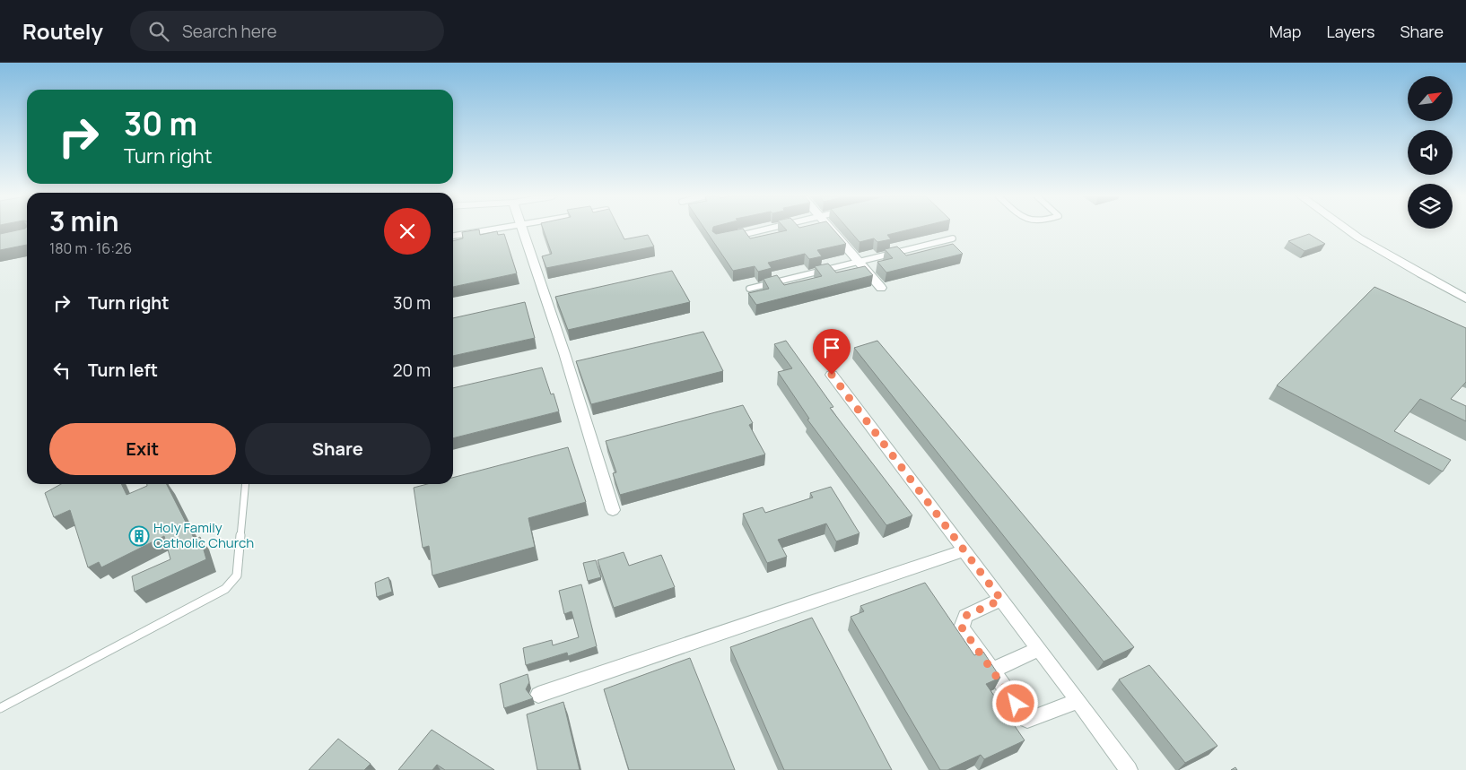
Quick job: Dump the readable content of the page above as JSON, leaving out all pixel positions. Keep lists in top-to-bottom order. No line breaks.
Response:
{"places":{"building":["Holy Family Catholic Church"]},"north":"top right","page":{"header":"Routely","search":"Search here","nav":["Map","Layers","Share"],"turn":["30 m","Turn right"],"heading":["3 min","180 m · 16:26"],"list":[{"name":"Turn right","value":"30 m"},{"name":"Turn left","value":"20 m"}],"buttons":["Exit","Share"]}}
